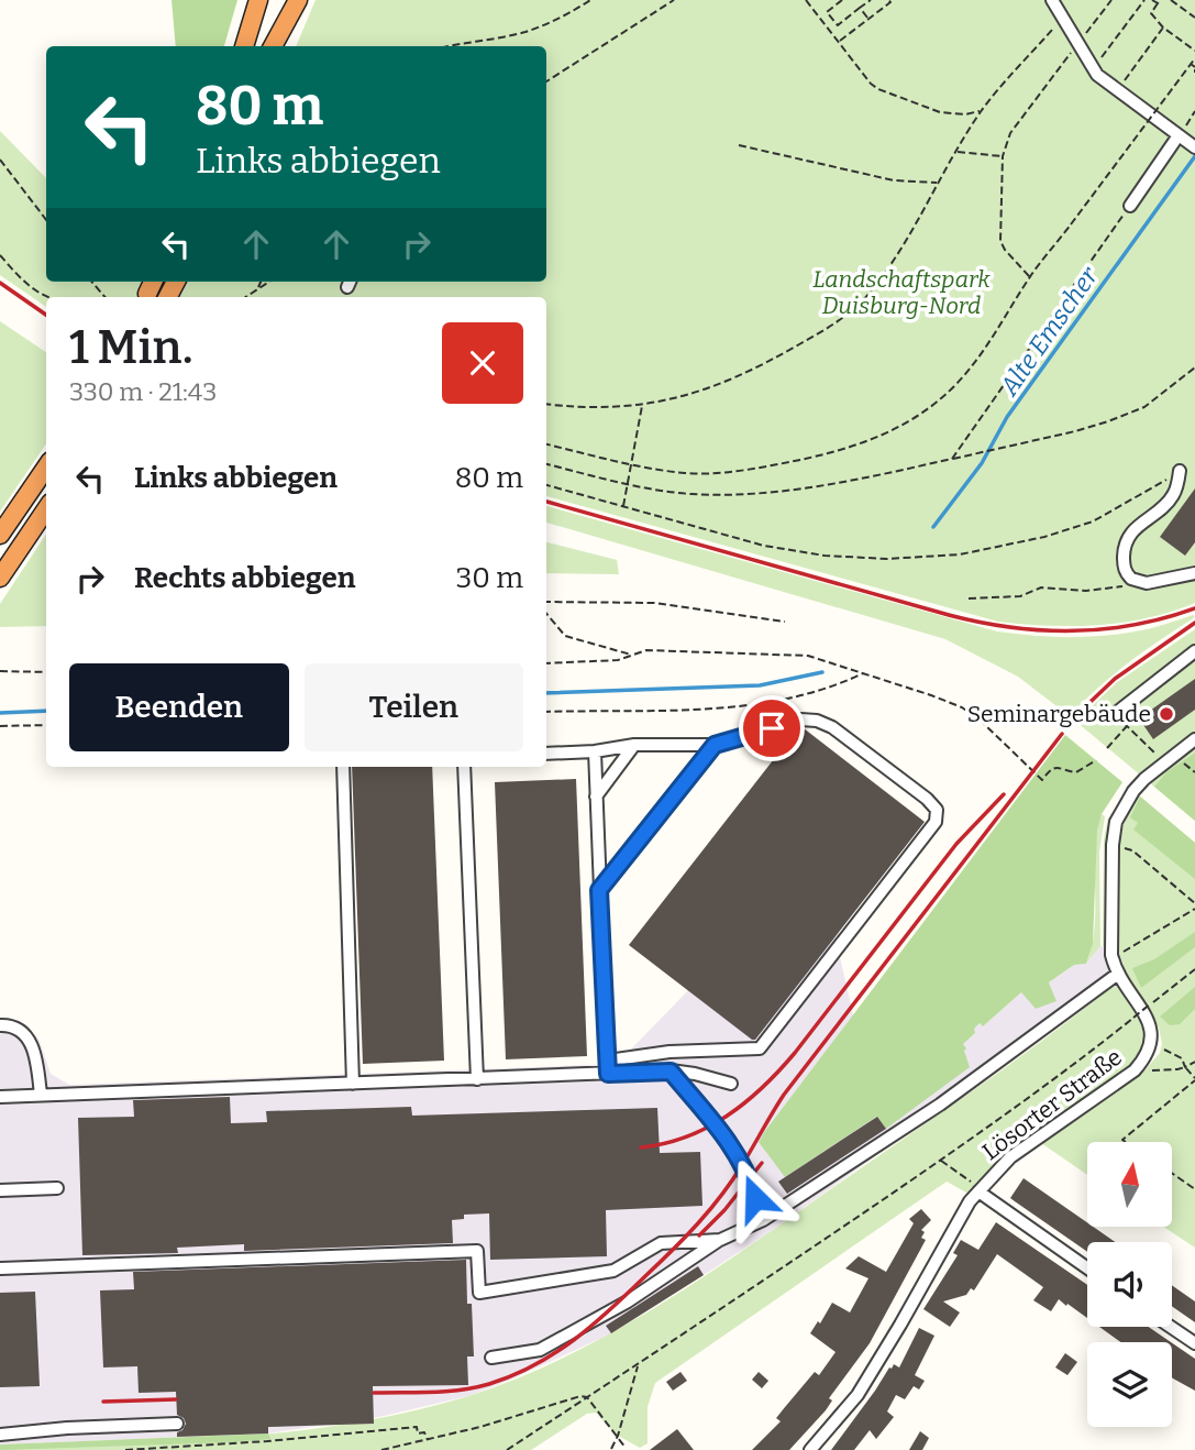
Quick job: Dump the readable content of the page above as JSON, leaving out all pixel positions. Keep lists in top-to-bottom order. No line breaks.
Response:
{"streets":{"street":["Lösorter Straße"]},"water":["Alte Emscher"],"parks":["Landschaftspark Duisburg-Nord"],"places":["Seminargebäude"],"north":"top","page":{"turn":["80 m","Links abbiegen"],"heading":["1 Min.","330 m · 21:43"],"list":[{"name":"Links abbiegen","value":"80 m"},{"name":"Rechts abbiegen","value":"30 m"}],"buttons":["Beenden","Teilen"]}}
